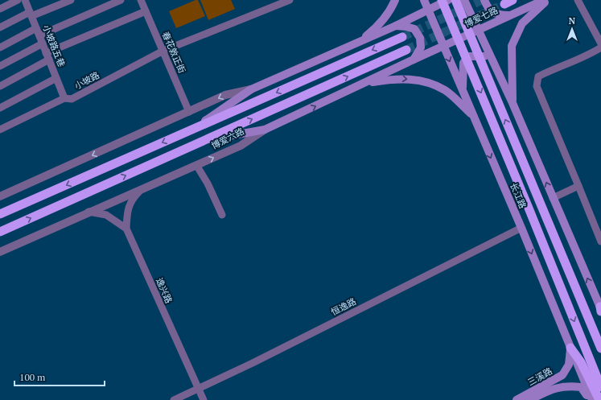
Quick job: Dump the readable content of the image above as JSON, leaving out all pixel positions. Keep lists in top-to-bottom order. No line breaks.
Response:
{"streets":{"highway":["博爱六路","长江路"],"main road":["博爱七路","三溪路"],"street":["小坡路五巷","春花敦正街","小坡路","逸兴路","恒逸路"]},"crossings":[["博爱七路","博爱六路"],["小坡路五巷","小坡路"],["春花敦正街","小坡路"],["博爱六路","长江路"],["博爱六路","逸兴路"],["长江路","恒逸路"],["长江路","三溪路"],["逸兴路","恒逸路"]],"scale_bar":"100 m","north":"top"}
